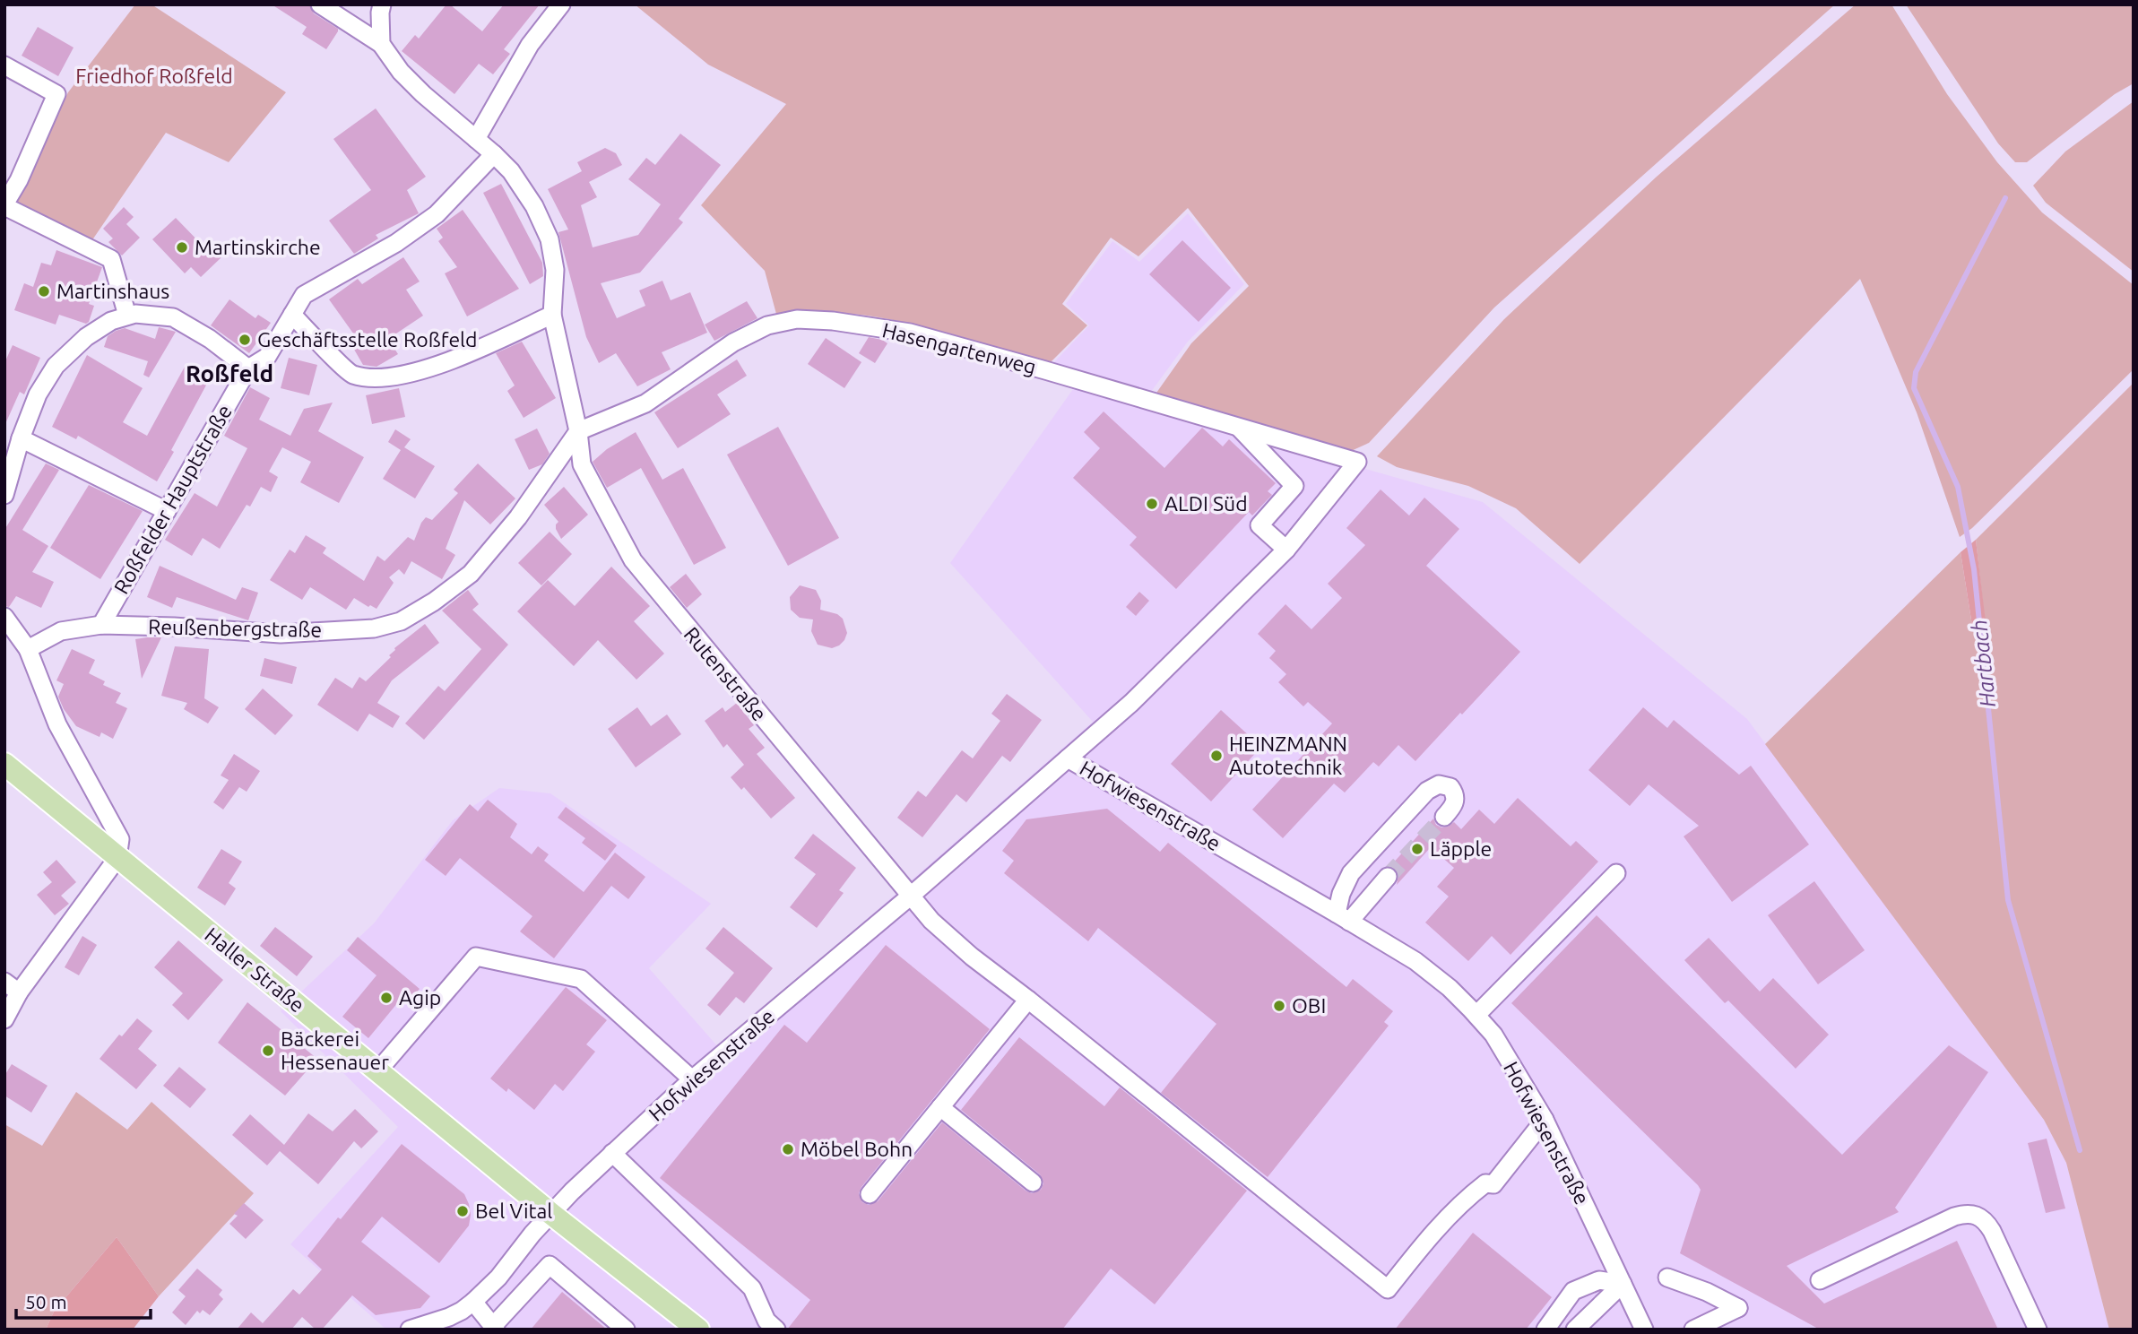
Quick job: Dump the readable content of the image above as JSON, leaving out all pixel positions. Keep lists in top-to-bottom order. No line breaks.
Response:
{"streets":{"main road":["Haller Straße"],"street":["Hasengartenweg","Roßfelder Hauptstraße","Reußenbergstraße","Rutenstraße","Hofwiesenstraße"]},"crossings":[["Hasengartenweg","Reußenbergstraße"],["Hasengartenweg","Rutenstraße"],["Roßfelder Hauptstraße","Reußenbergstraße"],["Reußenbergstraße","Rutenstraße"],["Rutenstraße","Hofwiesenstraße"],["Hofwiesenstraße","Haller Straße"]],"districts":["Roßfeld"],"water":["Hartbach"],"parks":["Friedhof Roßfeld"],"places":["Martinskirche","Martinshaus","Geschäftsstelle Roßfeld","ALDI Süd","HEINZMANN Autotechnik","Läpple","Agip","OBI","Bäckerei Hessenauer","Möbel Bohn","Bel Vital"],"scale_bar":"50 m"}
